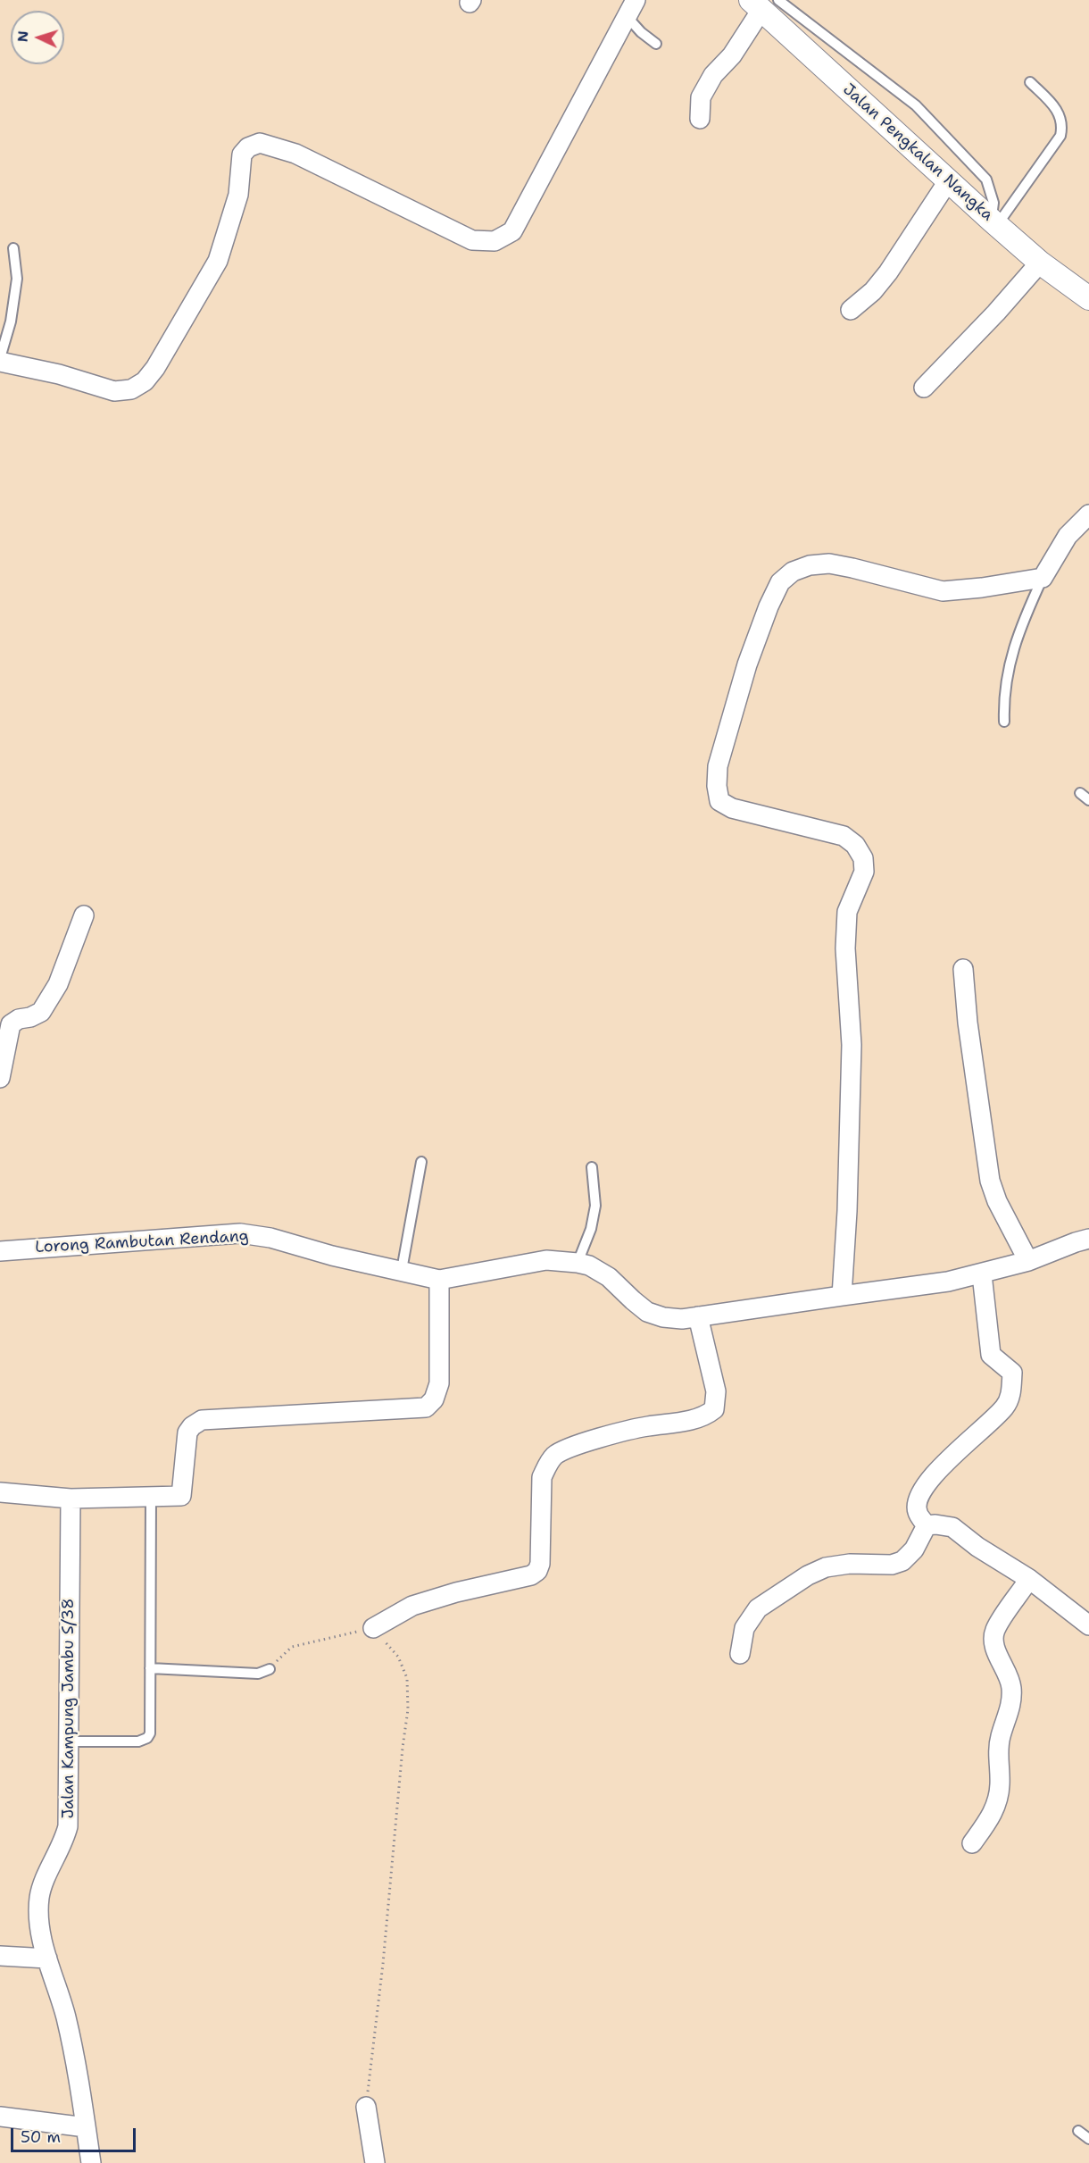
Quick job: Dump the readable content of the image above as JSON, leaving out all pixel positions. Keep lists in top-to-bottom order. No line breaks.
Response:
{"streets":{"street":["Jalan Pengkalan Nangka","Lorong Rambutan Rendang","Jalan Kampung Jambu S/38"]},"scale_bar":"50 m","north":"left"}
